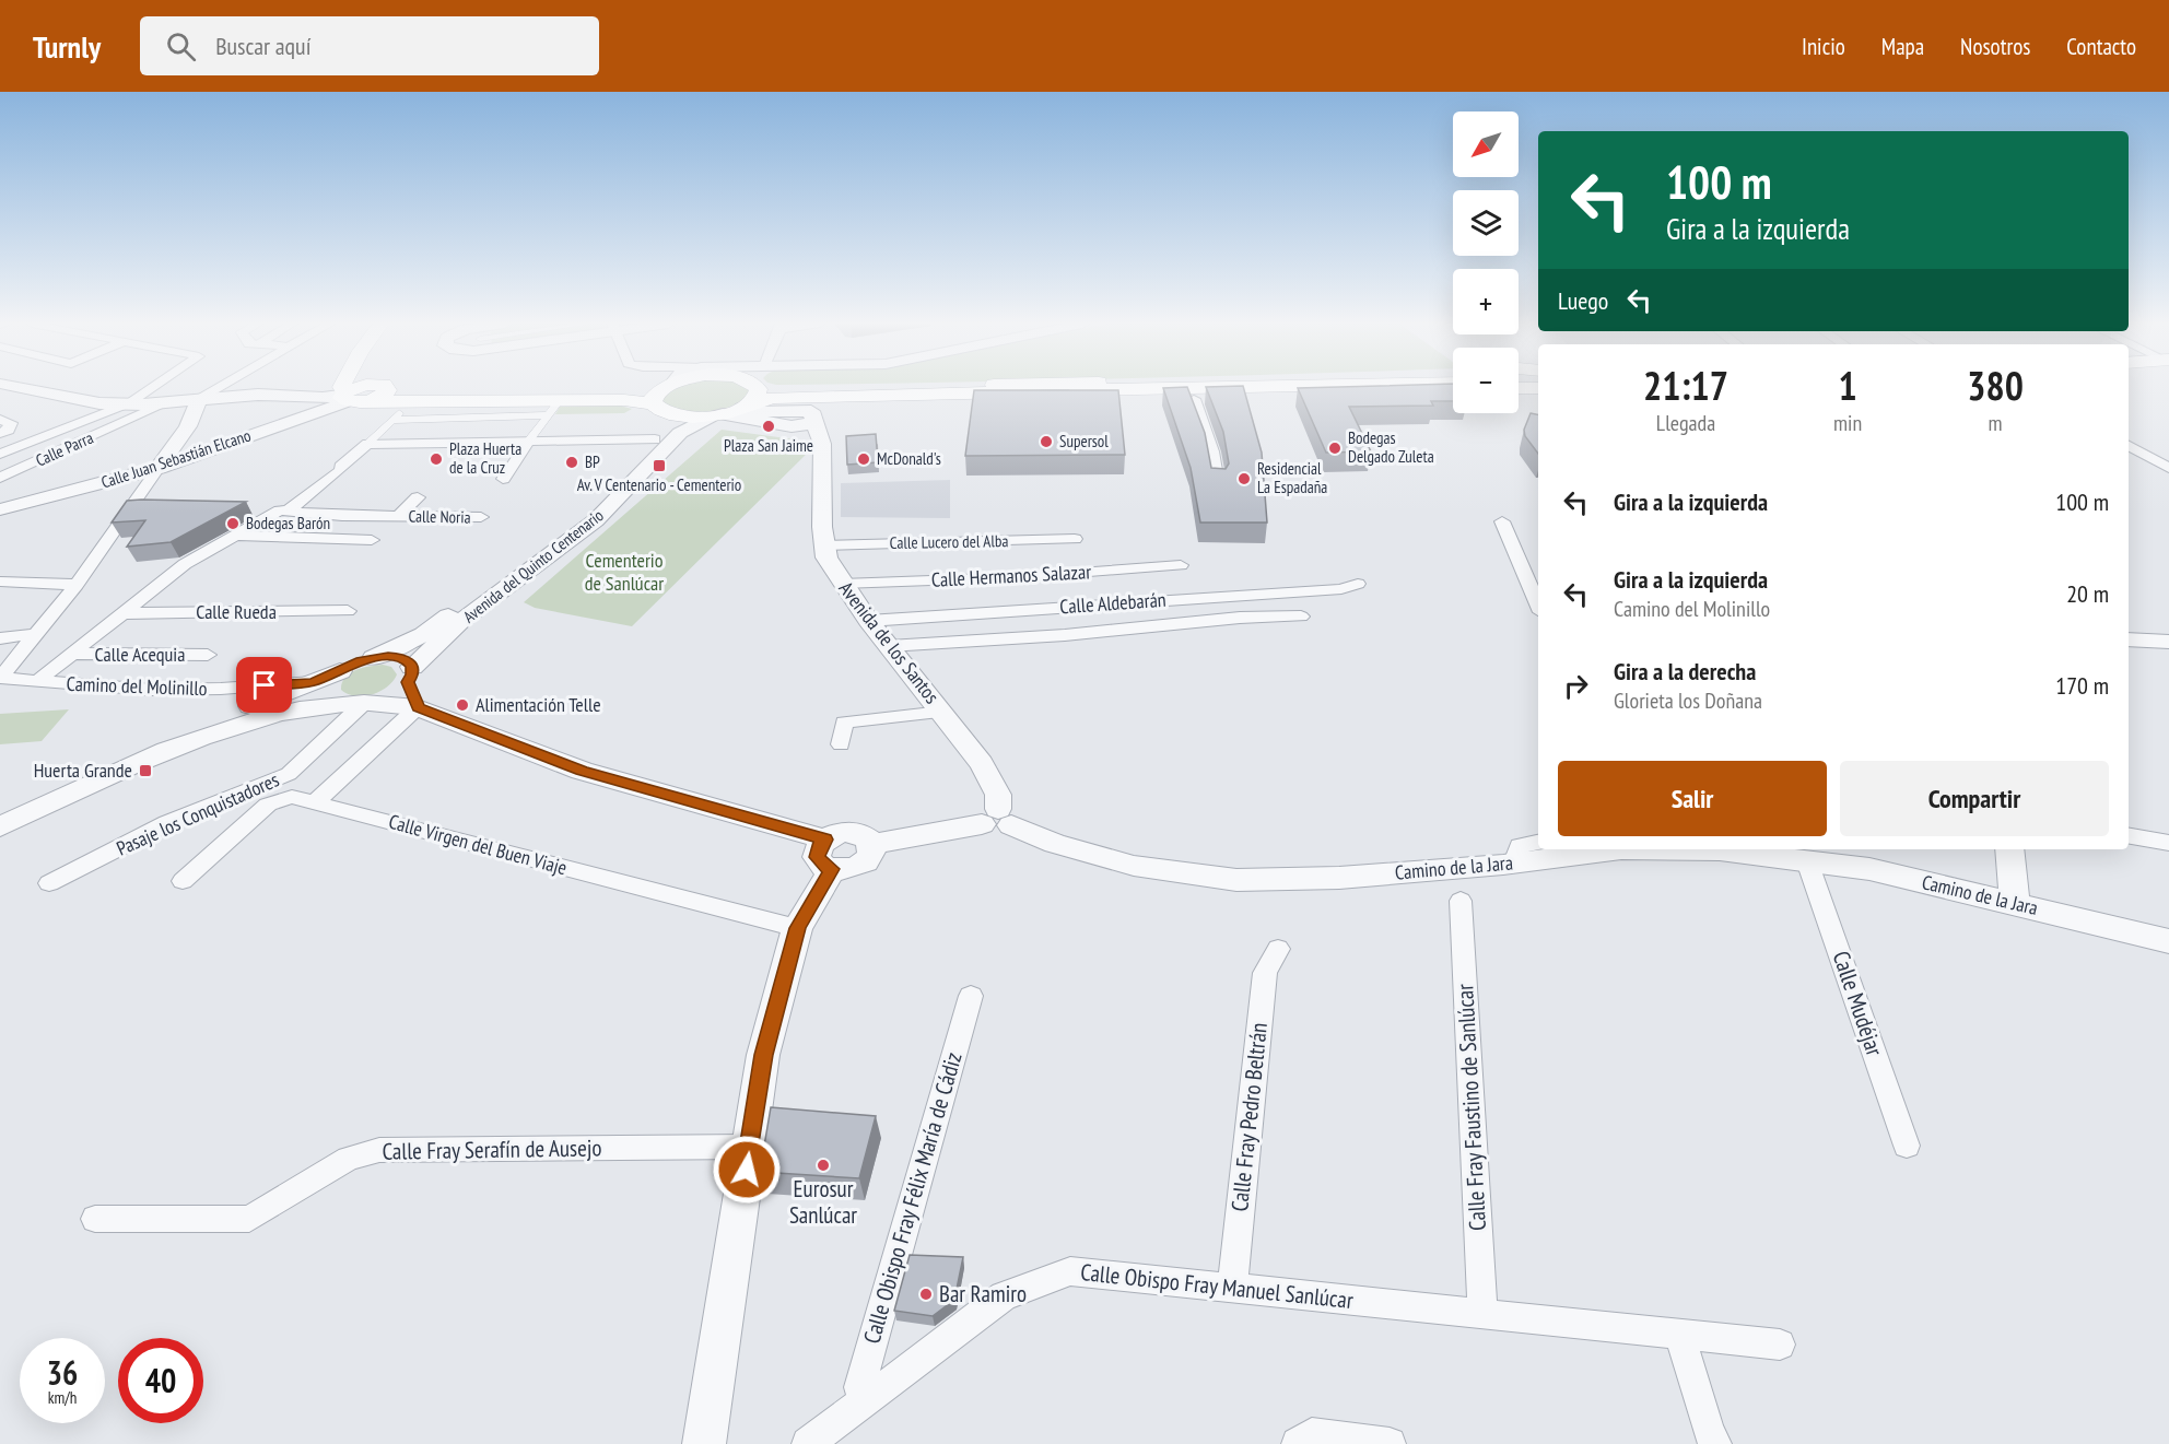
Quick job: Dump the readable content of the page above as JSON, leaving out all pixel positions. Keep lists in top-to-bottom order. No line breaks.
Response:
{"streets":{"street":["Calle Parra","Calle Juan Sebastián Elcano","Calle Noria","Calle Lucero del Alba","Avenida del Quinto Centenario","Calle Hermanos Salazar","Calle Aldebarán","Calle Rueda","Avenida de los Santos","Calle Acequia","Camino del Molinillo","Pasaje los Conquistadores","Calle Virgen del Buen Viaje","Camino de la Jara","Calle Mudéjar","Calle Fray Faustino de Sanlúcar","Calle Fray Pedro Beltrán","Calle Fray Serafín de Ausejo","Calle Obispo Fray Félix María de Cádiz","Calle Obispo Fray Manuel Sanlúcar"]},"crossings":[["Calle Lucero del Alba","Avenida de los Santos"],["Avenida del Quinto Centenario","Avenida de los Santos"],["Avenida del Quinto Centenario","Pasaje los Conquistadores"],["Calle Hermanos Salazar","Avenida de los Santos"],["Calle Aldebarán","Avenida de los Santos"],["Avenida de los Santos","Camino de la Jara"],["Camino de la Jara","Calle Mudéjar"],["Calle Fray Faustino de Sanlúcar","Calle Obispo Fray Manuel Sanlúcar"],["Calle Fray Pedro Beltrán","Calle Obispo Fray Manuel Sanlúcar"],["Calle Obispo Fray Félix María de Cádiz","Calle Obispo Fray Manuel Sanlúcar"]],"parks":["Cementerio de Sanlúcar"],"places":{"other":["Plaza San Jaime","Supersol","Bodegas Delgado Zuleta","Plaza Huerta de la Cruz","McDonald's","BP","Residencial La Espadaña","Bodegas Barón","Alimentación Telle","Eurosur Sanlúcar","Bar Ramiro"],"transit":["Av. V Centenario - Cementerio","Huerta Grande"]},"north":"bottom left","page":{"header":"Turnly","search":"Buscar aquí","nav":["Inicio","Mapa","Nosotros","Contacto"],"map_buttons":["+","−"],"turn":["100 m","Gira a la izquierda"],"then":"Luego","eta":["21:17","Llegada","1","min","380","m"],"list":[{"name":"Gira a la izquierda","value":"100 m"},{"name":"Gira a la izquierda","note":"Camino del Molinillo","value":"20 m"},{"name":"Gira a la derecha","note":"Glorieta los Doñana","value":"170 m"}],"buttons":["Salir","Compartir"],"speed":"36 km/h","limit":"40"}}
